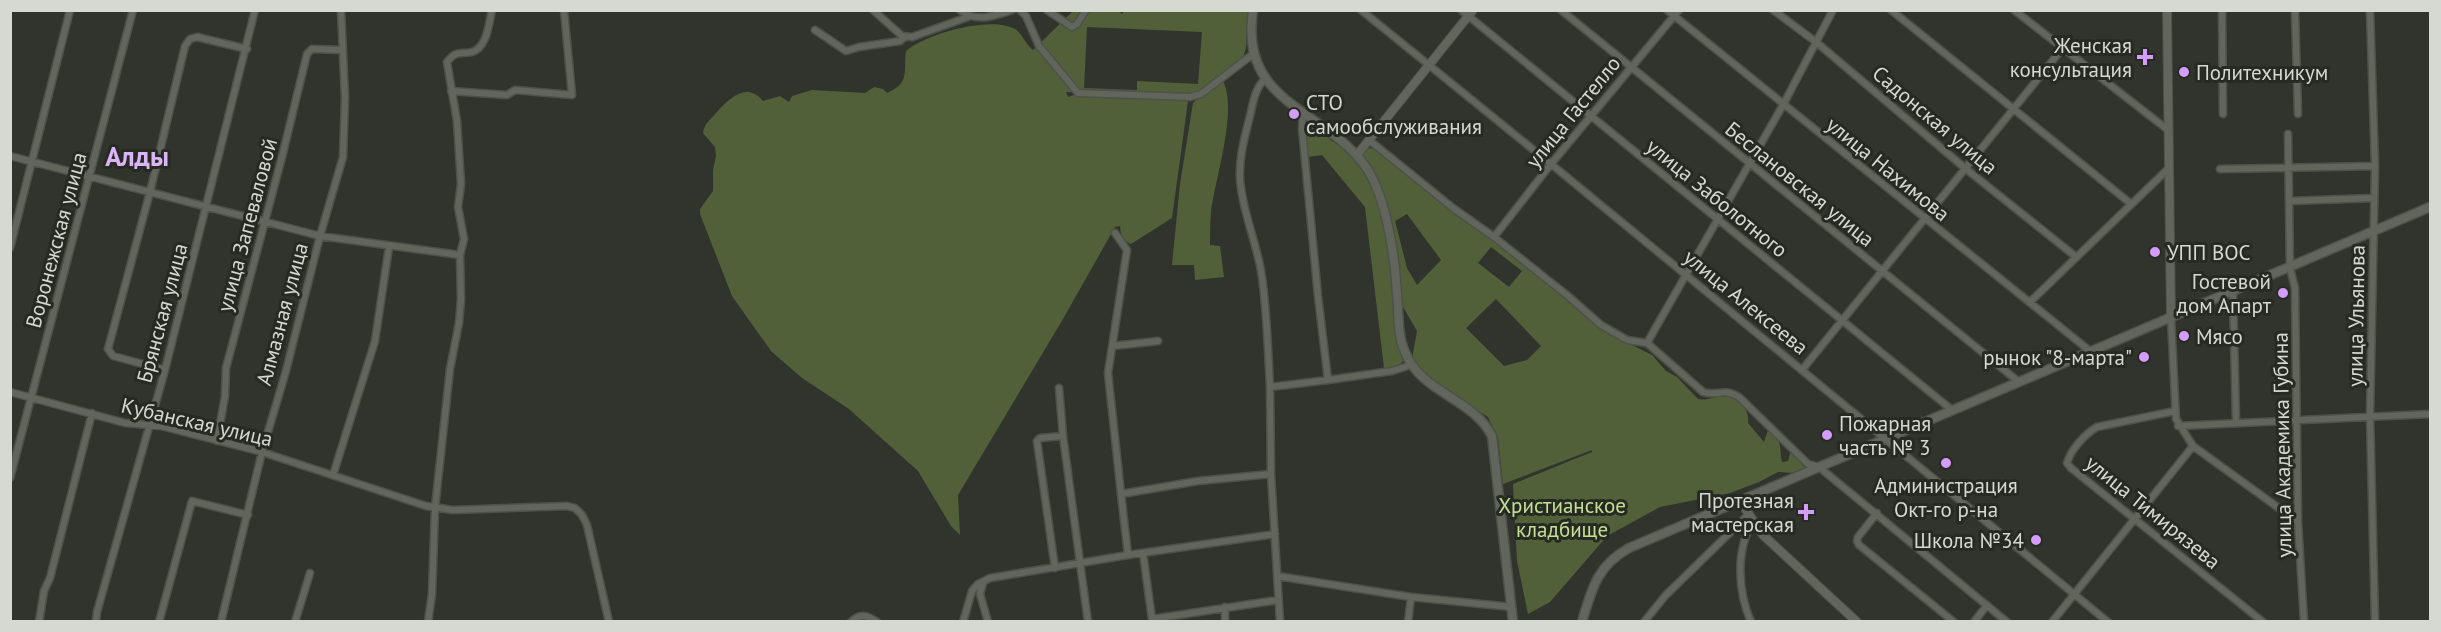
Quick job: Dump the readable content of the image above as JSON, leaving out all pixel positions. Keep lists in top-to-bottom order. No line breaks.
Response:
{"streets":{"street":["улица Гастелло","Садонская улица","улица Нахимова","Беслановская улица","улица Заболотного","улица Запеваловой","Воронежская улица","улица Алексеева","Брянская улица","Алмазная улица","улица Ульянова","Кубанская улица","улица Академика Губина","улица Тимирязева"]},"crossings":[["улица Гастелло","улица Нахимова"],["улица Гастелло","Беслановская улица"],["улица Гастелло","улица Заболотного"],["улица Гастелло","улица Алексеева"],["улица Запеваловой","Алмазная улица"],["улица Запеваловой","Кубанская улица"],["Воронежская улица","Кубанская улица"],["Брянская улица","Кубанская улица"],["Алмазная улица","Кубанская улица"]],"districts":["Алды"],"parks":["Христианское кладбище"],"places":{"health":["Женская консультация","Протезная мастерская"],"other":["Политехникум","СТО самообслуживания","УПП ВОС","Гостевой дом Апарт","Мясо","рынок \"8-марта\"","Пожарная часть № 3","Администрация Окт-го р-на","Школа №34"]}}
